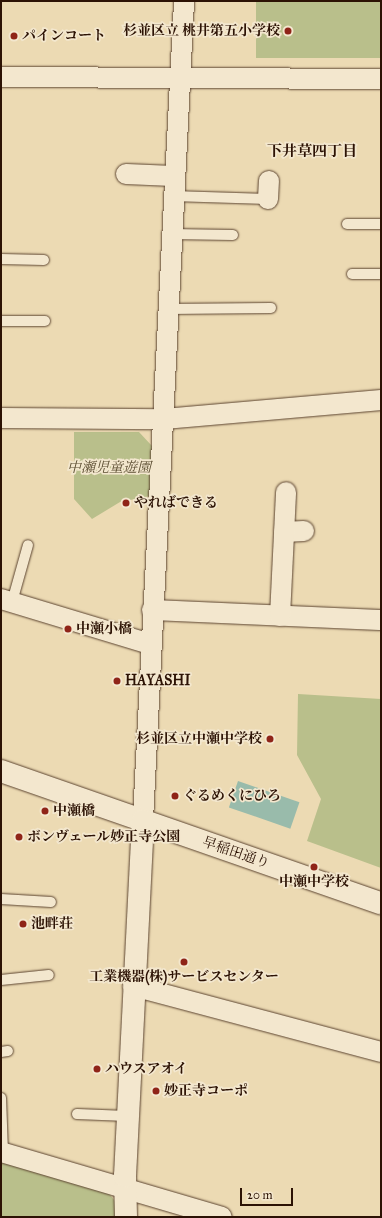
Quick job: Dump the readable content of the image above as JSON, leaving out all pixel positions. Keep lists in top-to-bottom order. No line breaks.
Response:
{"streets":{"street":["早稲田通り"]},"districts":["下井草四丁目"],"parks":["中瀬児童遊園"],"places":["杉並区立 桃井第五小学校","パインコート","やればできる","中瀬小橋","HAYASHI","杉並区立中瀬中学校","ぐるめくにひろ","中瀬橋","ボンヴェール妙正寺公園","中瀬中学校","池畔荘","工業機器(株)サービスセンター","ハウスアオイ","妙正寺コーポ"],"scale_bar":"20 m"}
